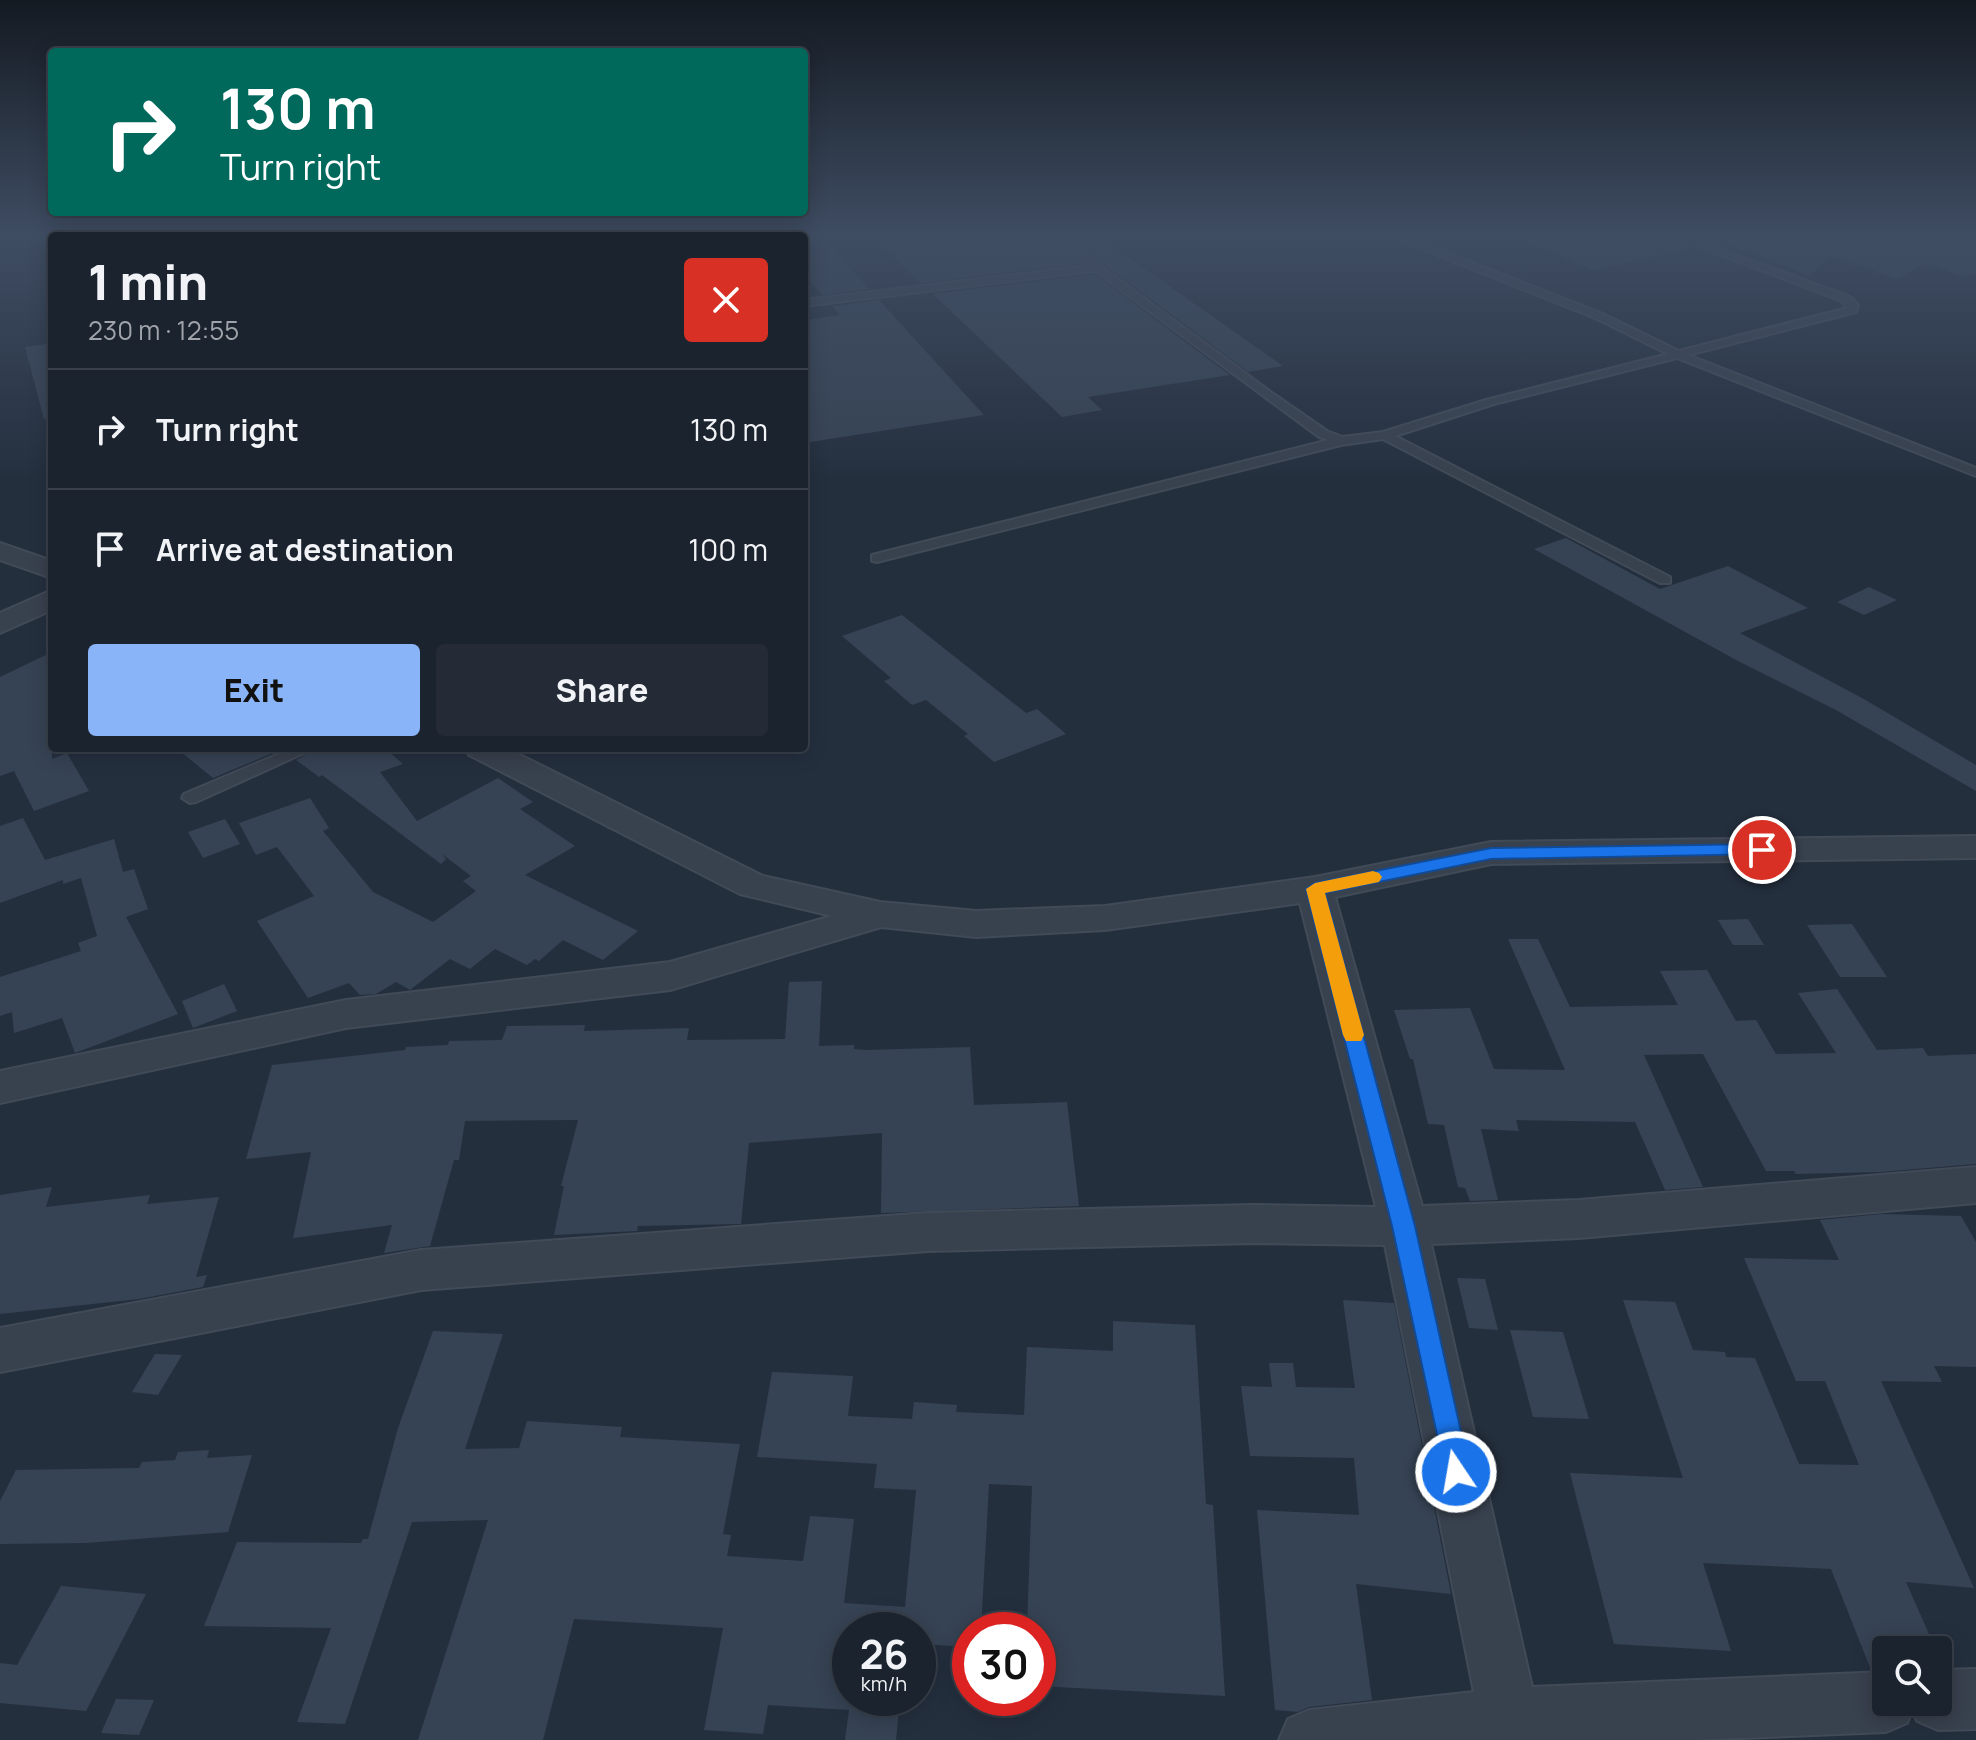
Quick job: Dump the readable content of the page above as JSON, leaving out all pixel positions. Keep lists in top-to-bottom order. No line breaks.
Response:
{"page":{"turn":["130 m","Turn right"],"heading":["1 min","230 m · 12:55"],"list":[{"name":"Turn right","value":"130 m"},{"name":"Arrive at destination","value":"100 m"}],"buttons":["Exit","Share"],"speed":"26 km/h","limit":"30"}}
